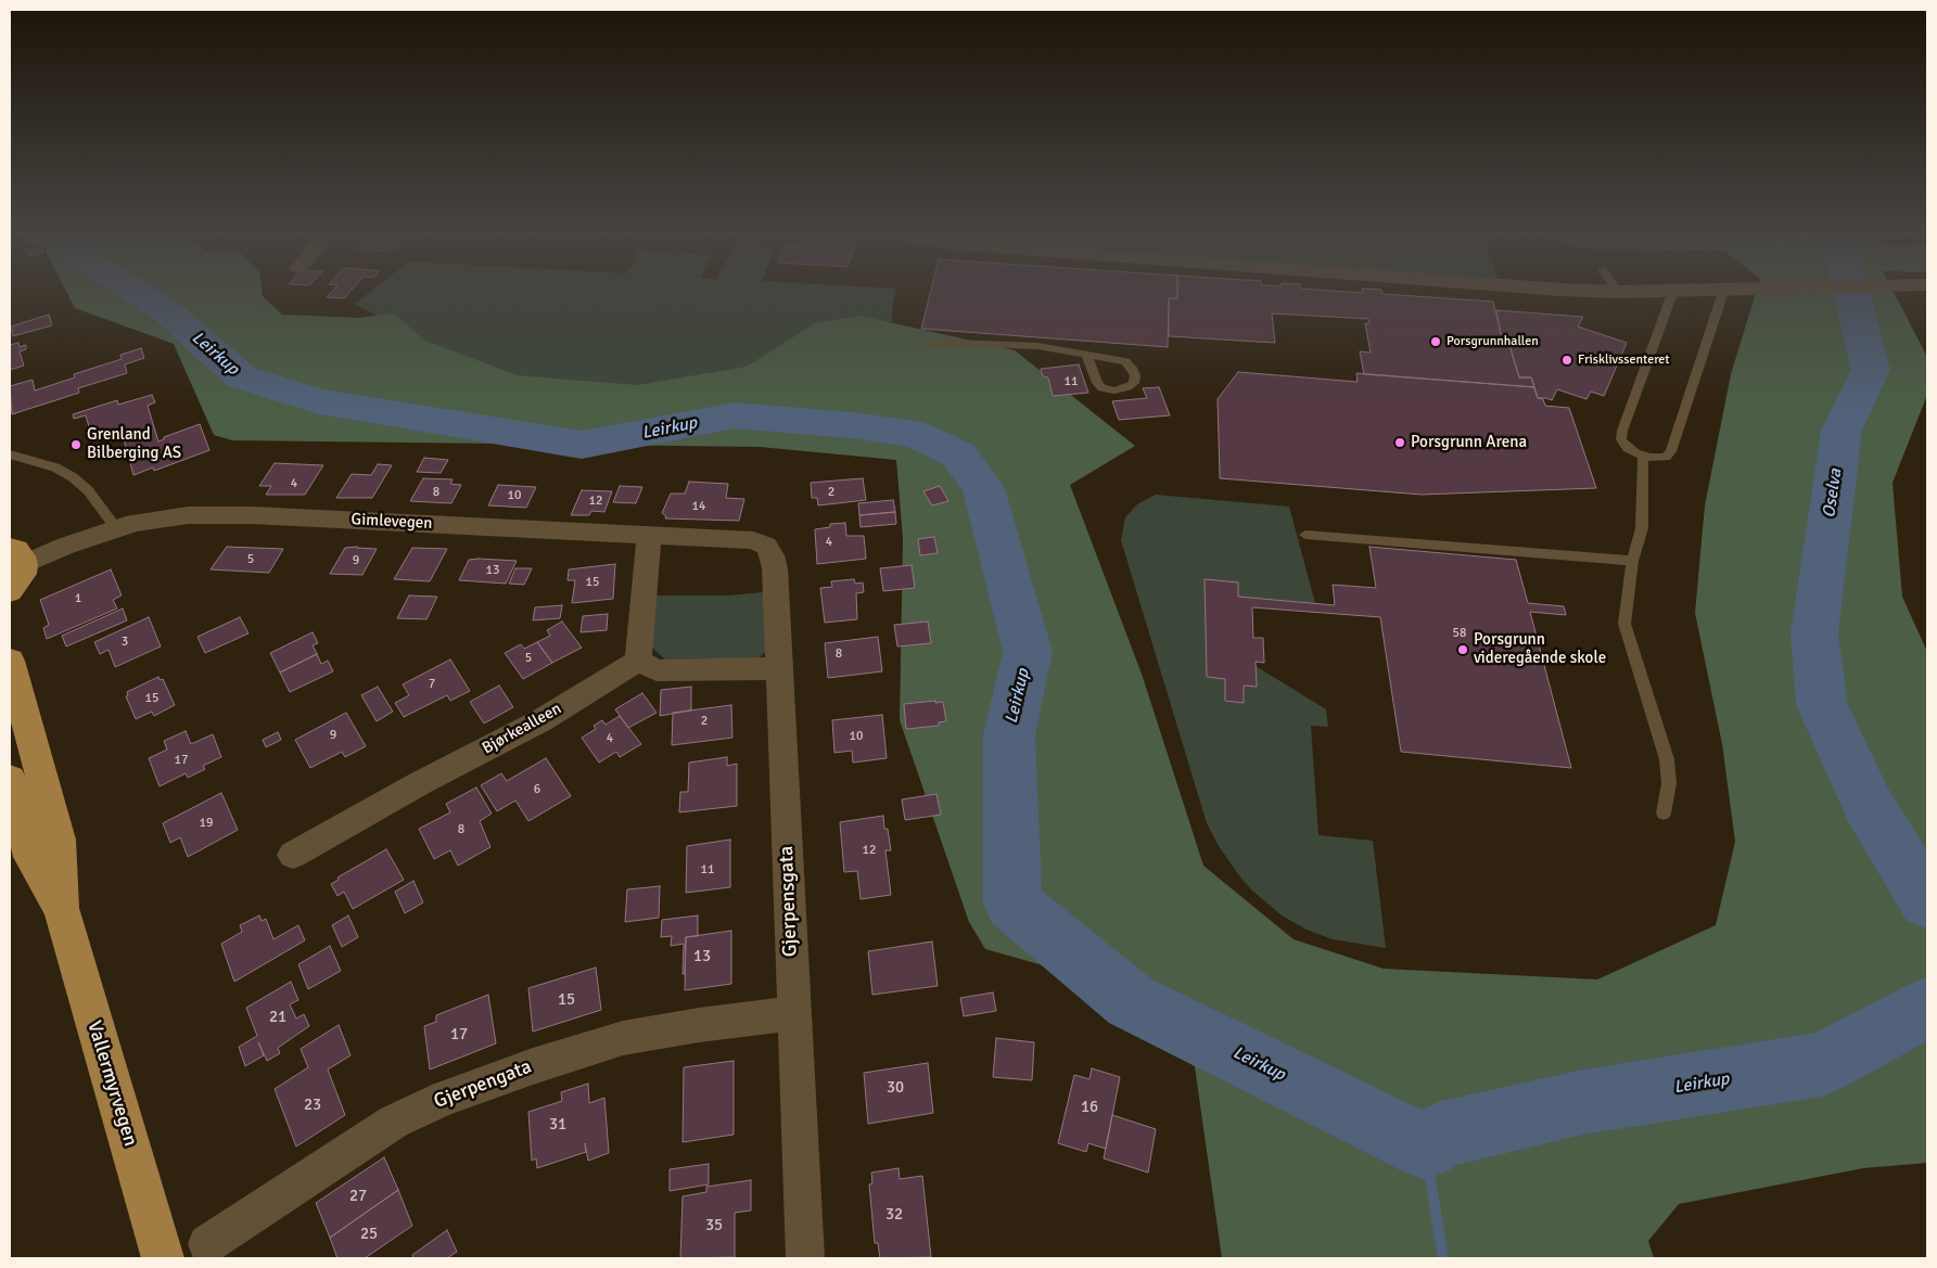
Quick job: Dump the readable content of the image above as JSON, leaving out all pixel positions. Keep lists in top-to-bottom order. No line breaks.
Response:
{"streets":{"main road":["Vallermyrvegen"],"street":["Gimlevegen","Bjørkealleen","Gjerpensgata","Gjerpengata"]},"crossings":[["Gimlevegen","Gjerpensgata"],["Gjerpensgata","Gjerpengata"]],"water":["Leirkup","Oselva"],"places":["Porsgrunnhallen","Frisklivssenteret","Porsgrunn Arena","Grenland Bilberging AS","Porsgrunn videregående skole"],"house_numbers":["11","4","8","2","10","12","14","4","5","9","13","15","1","58","3","8","5","7","15","2","9","10","4","17","6","19","8","12","11","13","15","21","17","30","23","16","31","27","32","35","25"]}
